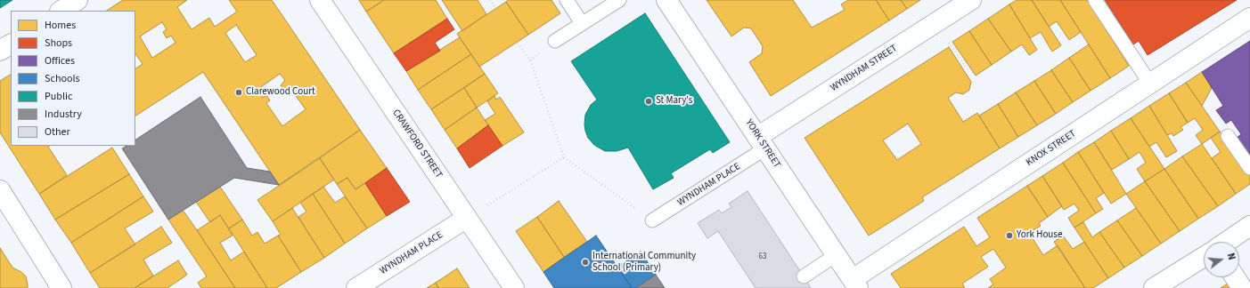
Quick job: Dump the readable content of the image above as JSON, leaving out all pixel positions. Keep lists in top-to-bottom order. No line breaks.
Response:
{"streets":{"street":["WYNDHAM STREET","CRAWFORD STREET","YORK STREET","KNOX STREET","WYNDHAM PLACE"]},"crossings":[["WYNDHAM STREET","YORK STREET"],["WYNDHAM STREET","WYNDHAM PLACE"],["CRAWFORD STREET","WYNDHAM PLACE"],["YORK STREET","KNOX STREET"],["YORK STREET","WYNDHAM PLACE"]],"places":["Clarewood Court","St Mary's","York House","International Community School (Primary)"],"house_numbers":["63"],"legend":["Homes","Shops","Offices","Schools","Public","Industry","Other"],"north":"right"}
